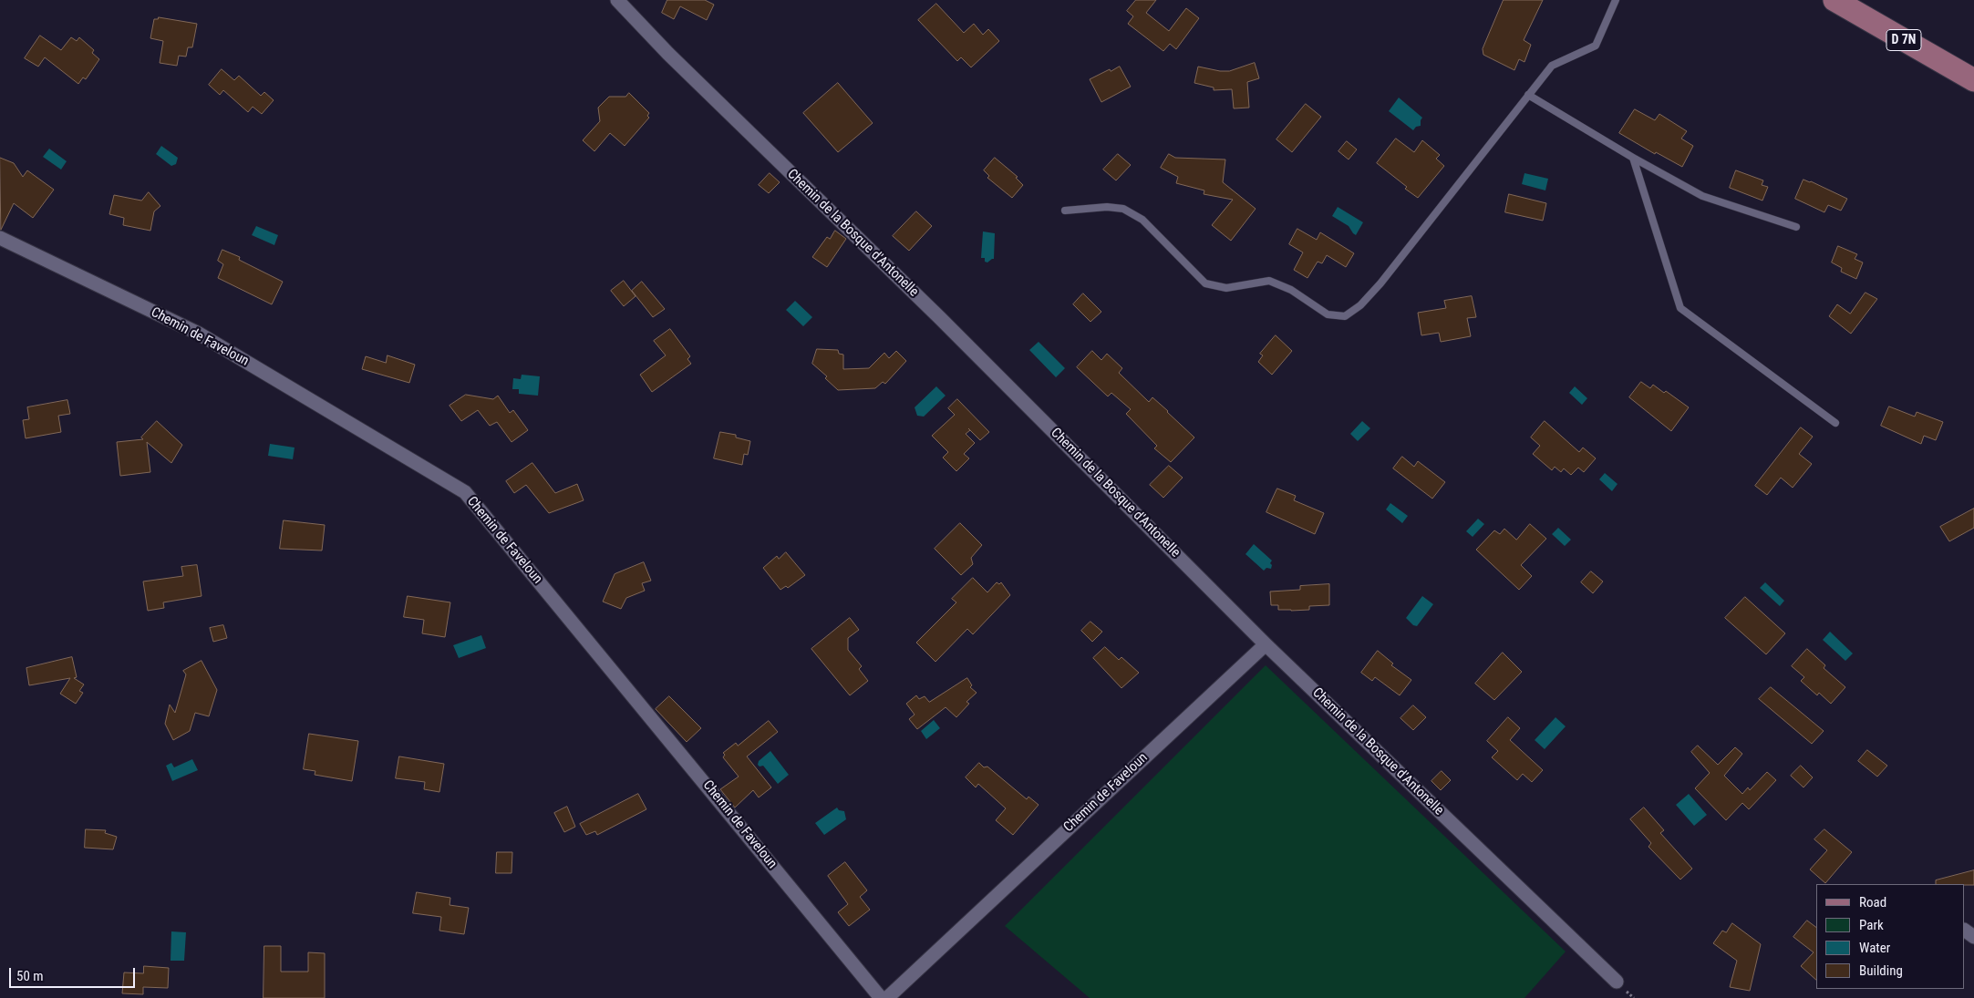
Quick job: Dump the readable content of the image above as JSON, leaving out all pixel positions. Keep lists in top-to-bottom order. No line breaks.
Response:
{"streets":{"main road":["D 7N"],"street":["Chemin de la Bosque d'Antonelle","Chemin de Faveloun"]},"crossings":[["Chemin de la Bosque d'Antonelle","Chemin de Faveloun"]],"legend":["Road","Park","Water","Building"],"scale_bar":"50 m"}
